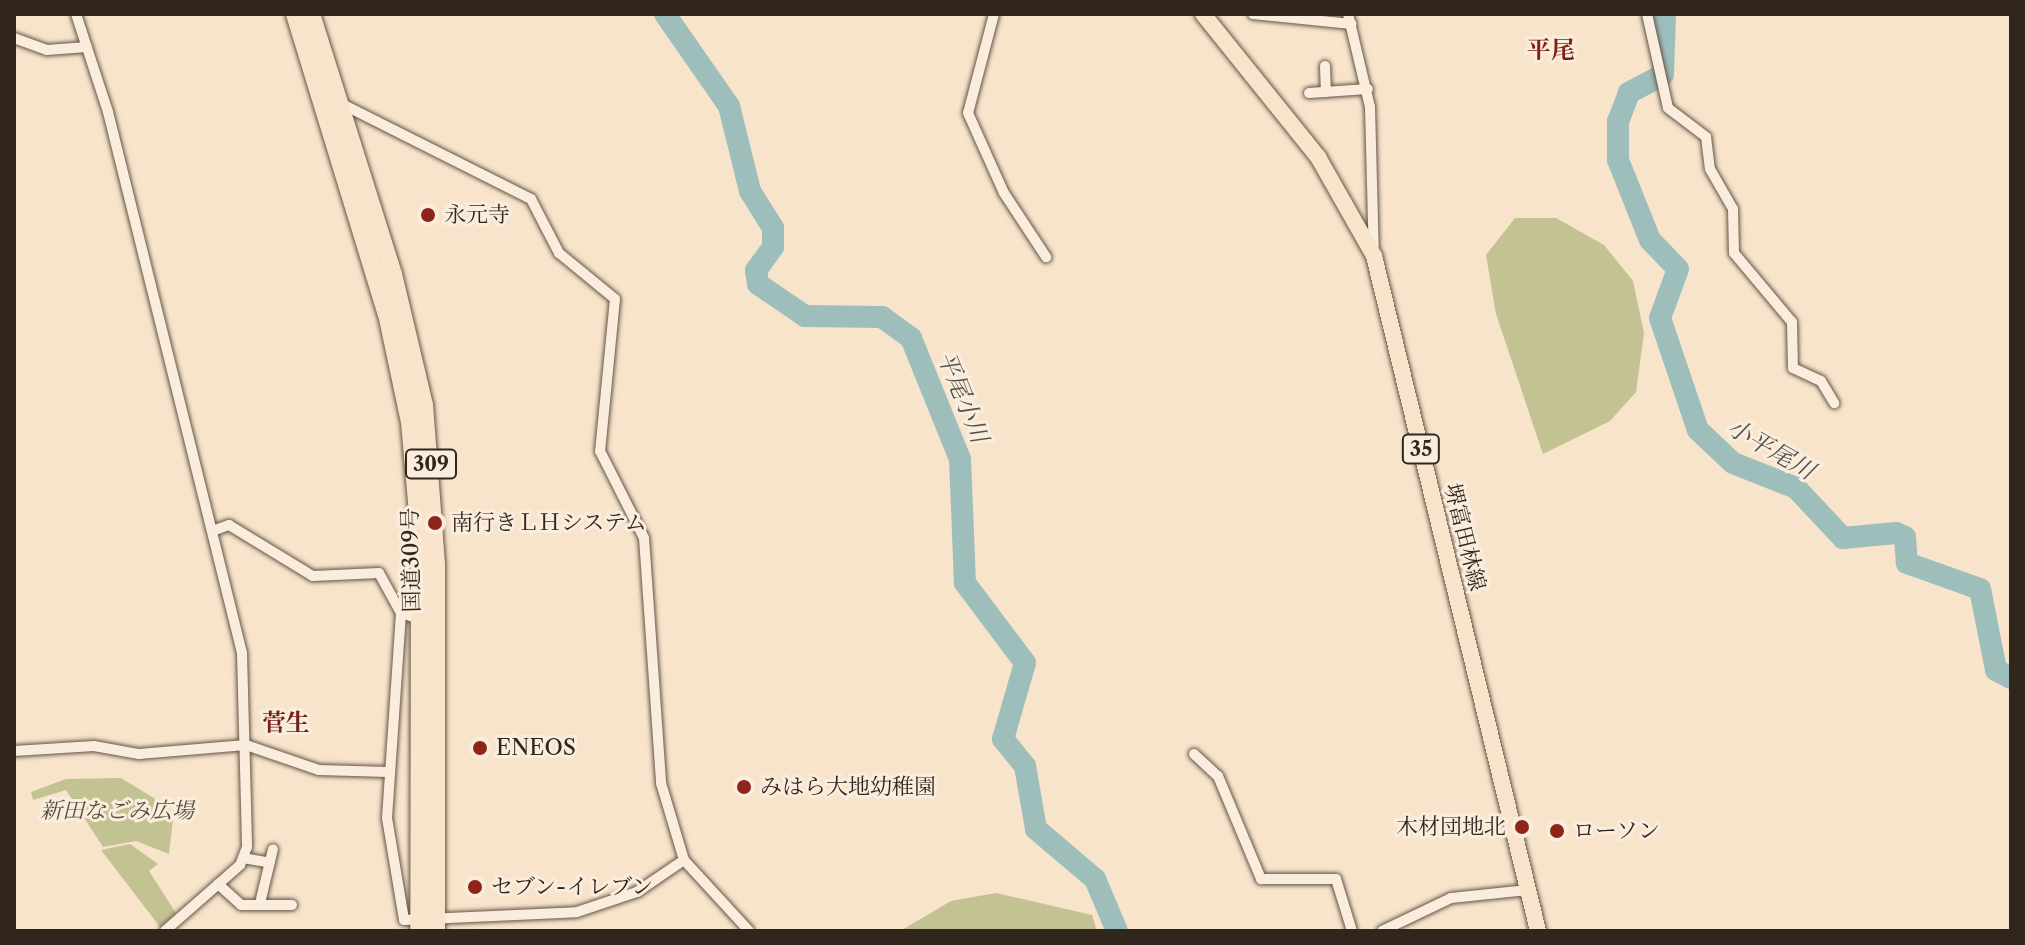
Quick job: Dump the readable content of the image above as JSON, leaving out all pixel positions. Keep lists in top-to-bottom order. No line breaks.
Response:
{"streets":{"highway":["309","国道309号"],"main road":["35","堺富田林線"]},"districts":["平尾","菅生"],"water":["平尾小川","小平尾川"],"parks":["新田なごみ広場"],"places":["永元寺","南行きＬＨシステム","ENEOS","みはら大地幼稚園","木材団地北","ローソン","セブン-イレブン"]}
